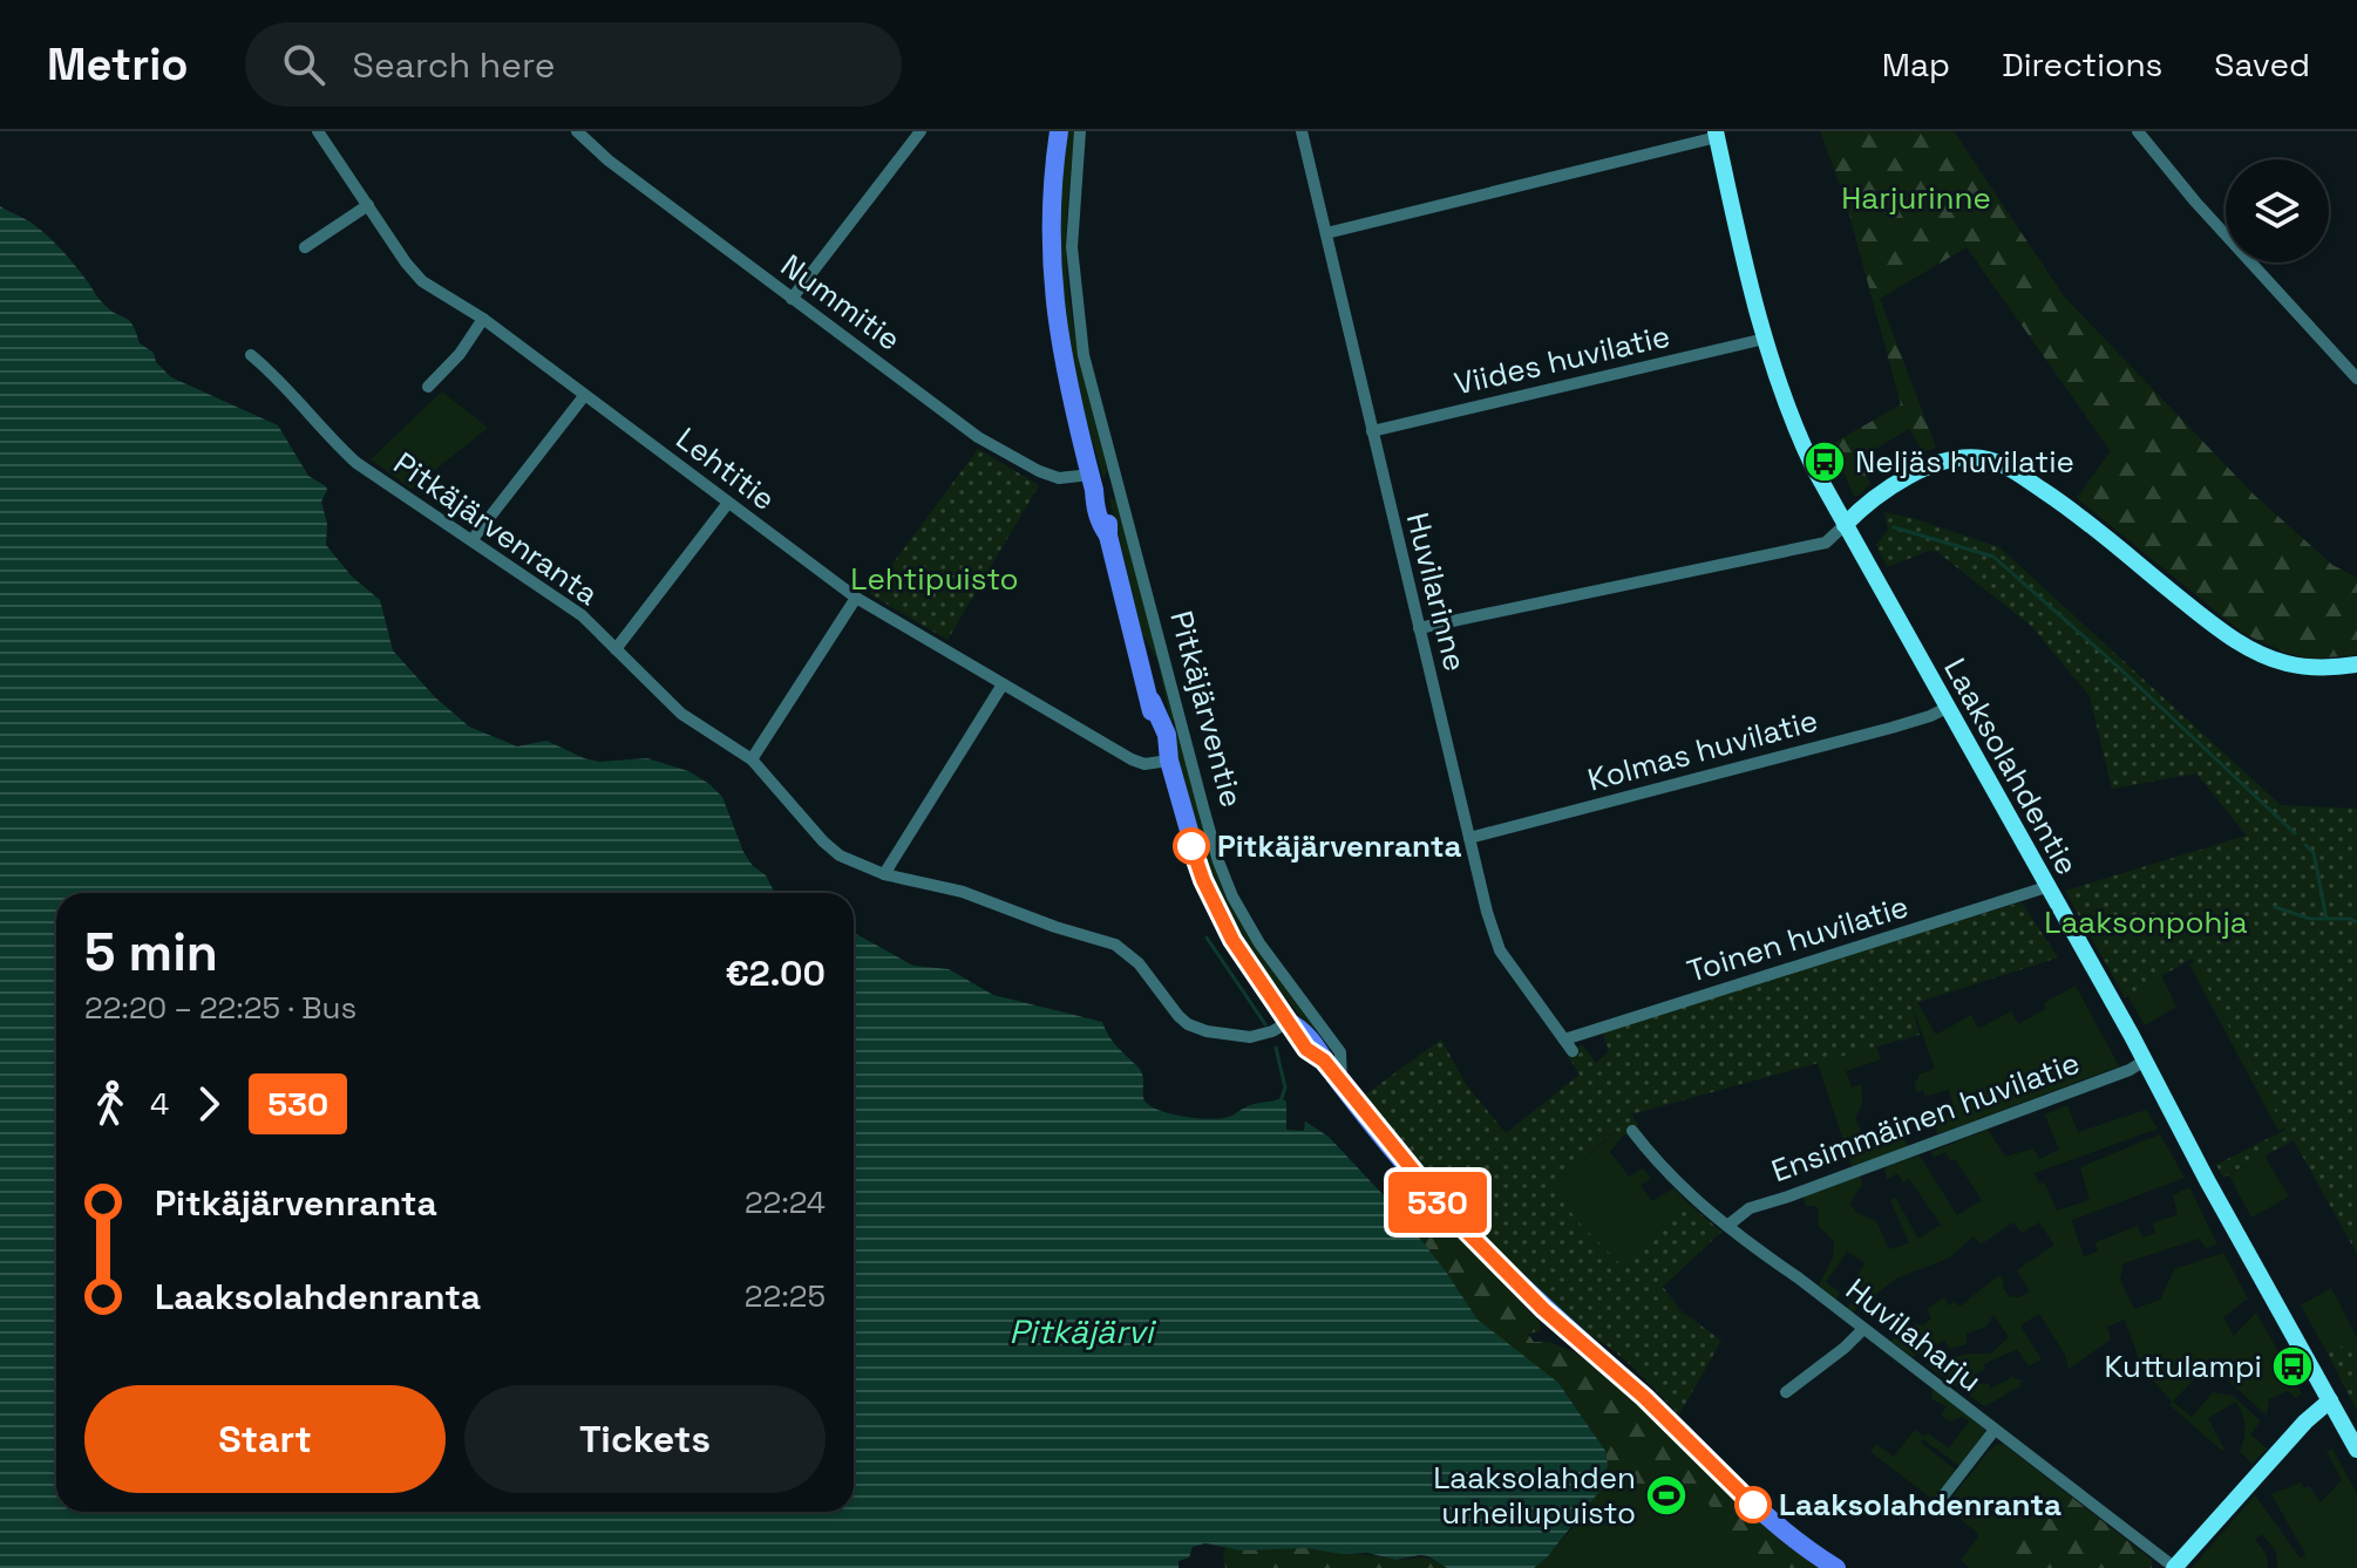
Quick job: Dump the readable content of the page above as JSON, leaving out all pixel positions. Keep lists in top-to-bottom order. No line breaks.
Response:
{"streets":{"main road":["Pitkäjärventie"],"street":["Nummitie","Viides huvilatie","Lehtitie","Pitkäjärvenranta","Huvilarinne","Kolmas huvilatie","Laaksolahdentie","Toinen huvilatie","Ensimmäinen huvilatie","Huvilaharju"]},"crossings":[["Nummitie","Pitkäjärventie"],["Viides huvilatie","Huvilarinne"],["Viides huvilatie","Laaksolahdentie"],["Lehtitie","Pitkäjärventie"],["Pitkäjärvenranta","Pitkäjärventie"],["Huvilarinne","Kolmas huvilatie"],["Huvilarinne","Toinen huvilatie"],["Kolmas huvilatie","Laaksolahdentie"],["Laaksolahdentie","Toinen huvilatie"],["Laaksolahdentie","Ensimmäinen huvilatie"],["Ensimmäinen huvilatie","Huvilaharju"]],"water":["Pitkäjärvi"],"parks":["Harjurinne","Lehtipuisto","Laaksonpohja"],"places":{"bus stop":["Neljäs huvilatie","Kuttulampi"],"other":["Pitkäjärvenranta","Laaksolahdenranta"],"sports":["Laaksolahden urheilupuisto"]},"lines":["bus line 530"],"page":{"header":"Metrio","search":"Search here","nav":["Map","Directions","Saved"],"on_map":"530","heading":["5 min","22:20 – 22:25 · Bus","€2.00"],"legs":["4","530"],"list":[{"name":"Pitkäjärvenranta","value":"22:24"},{"name":"Laaksolahdenranta","value":"22:25"}],"buttons":["Start","Tickets"]}}
